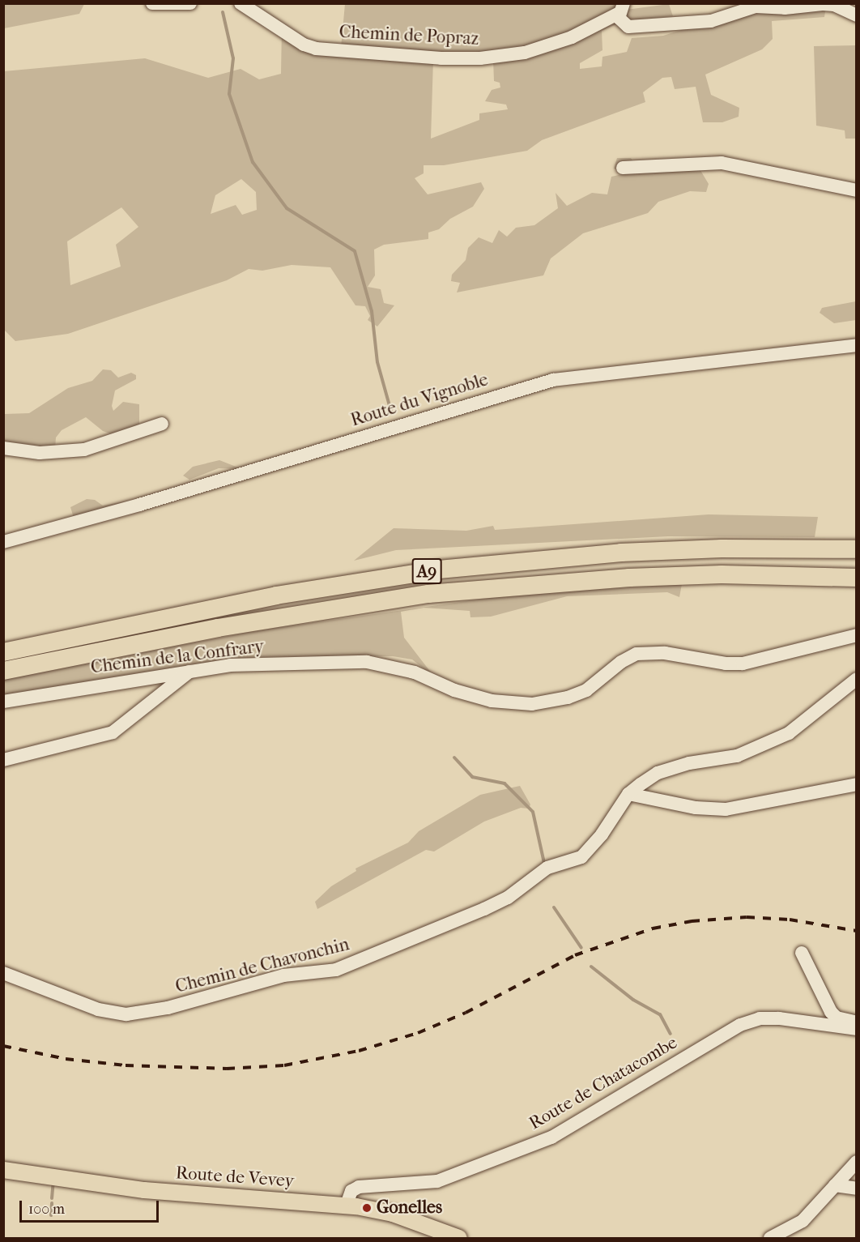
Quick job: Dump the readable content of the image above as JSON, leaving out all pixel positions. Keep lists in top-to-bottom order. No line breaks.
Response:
{"streets":{"highway":["A9"],"main road":["Route de Vevey"],"street":["Chemin de Popraz","Route du Vignoble","Chemin de la Confrary","Chemin de Chavonchin","Route de Chatacombe"]},"crossings":[["Route de Chatacombe","Route de Vevey"]],"places":["Gonelles"],"scale_bar":"100 m"}
